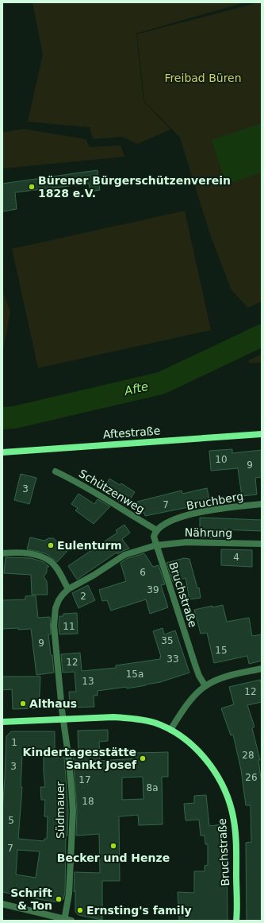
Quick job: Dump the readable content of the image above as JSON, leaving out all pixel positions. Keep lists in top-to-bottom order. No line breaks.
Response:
{"streets":{"main road":["Aftestraße","Bruchstraße"],"street":["Schützenweg","Bruchberg","Nährung","Südmauer"]},"crossings":[["Schützenweg","Bruchberg"],["Nährung","Bruchstraße"],["Bruchstraße","Südmauer"]],"water":["Afte"],"parks":["Freibad Büren"],"places":["Bürener Bürgerschützenverein 1828 e.V.","Eulenturm","Althaus","Kindertagesstätte Sankt Josef","Becker und Henze","Schrift & Ton","Ernsting's family"],"house_numbers":["10","9","3","7","4","6","39","2","11","35","9","15","33","12","15a","13","12","1","28","3","26","17","8a","18","5","7"]}
